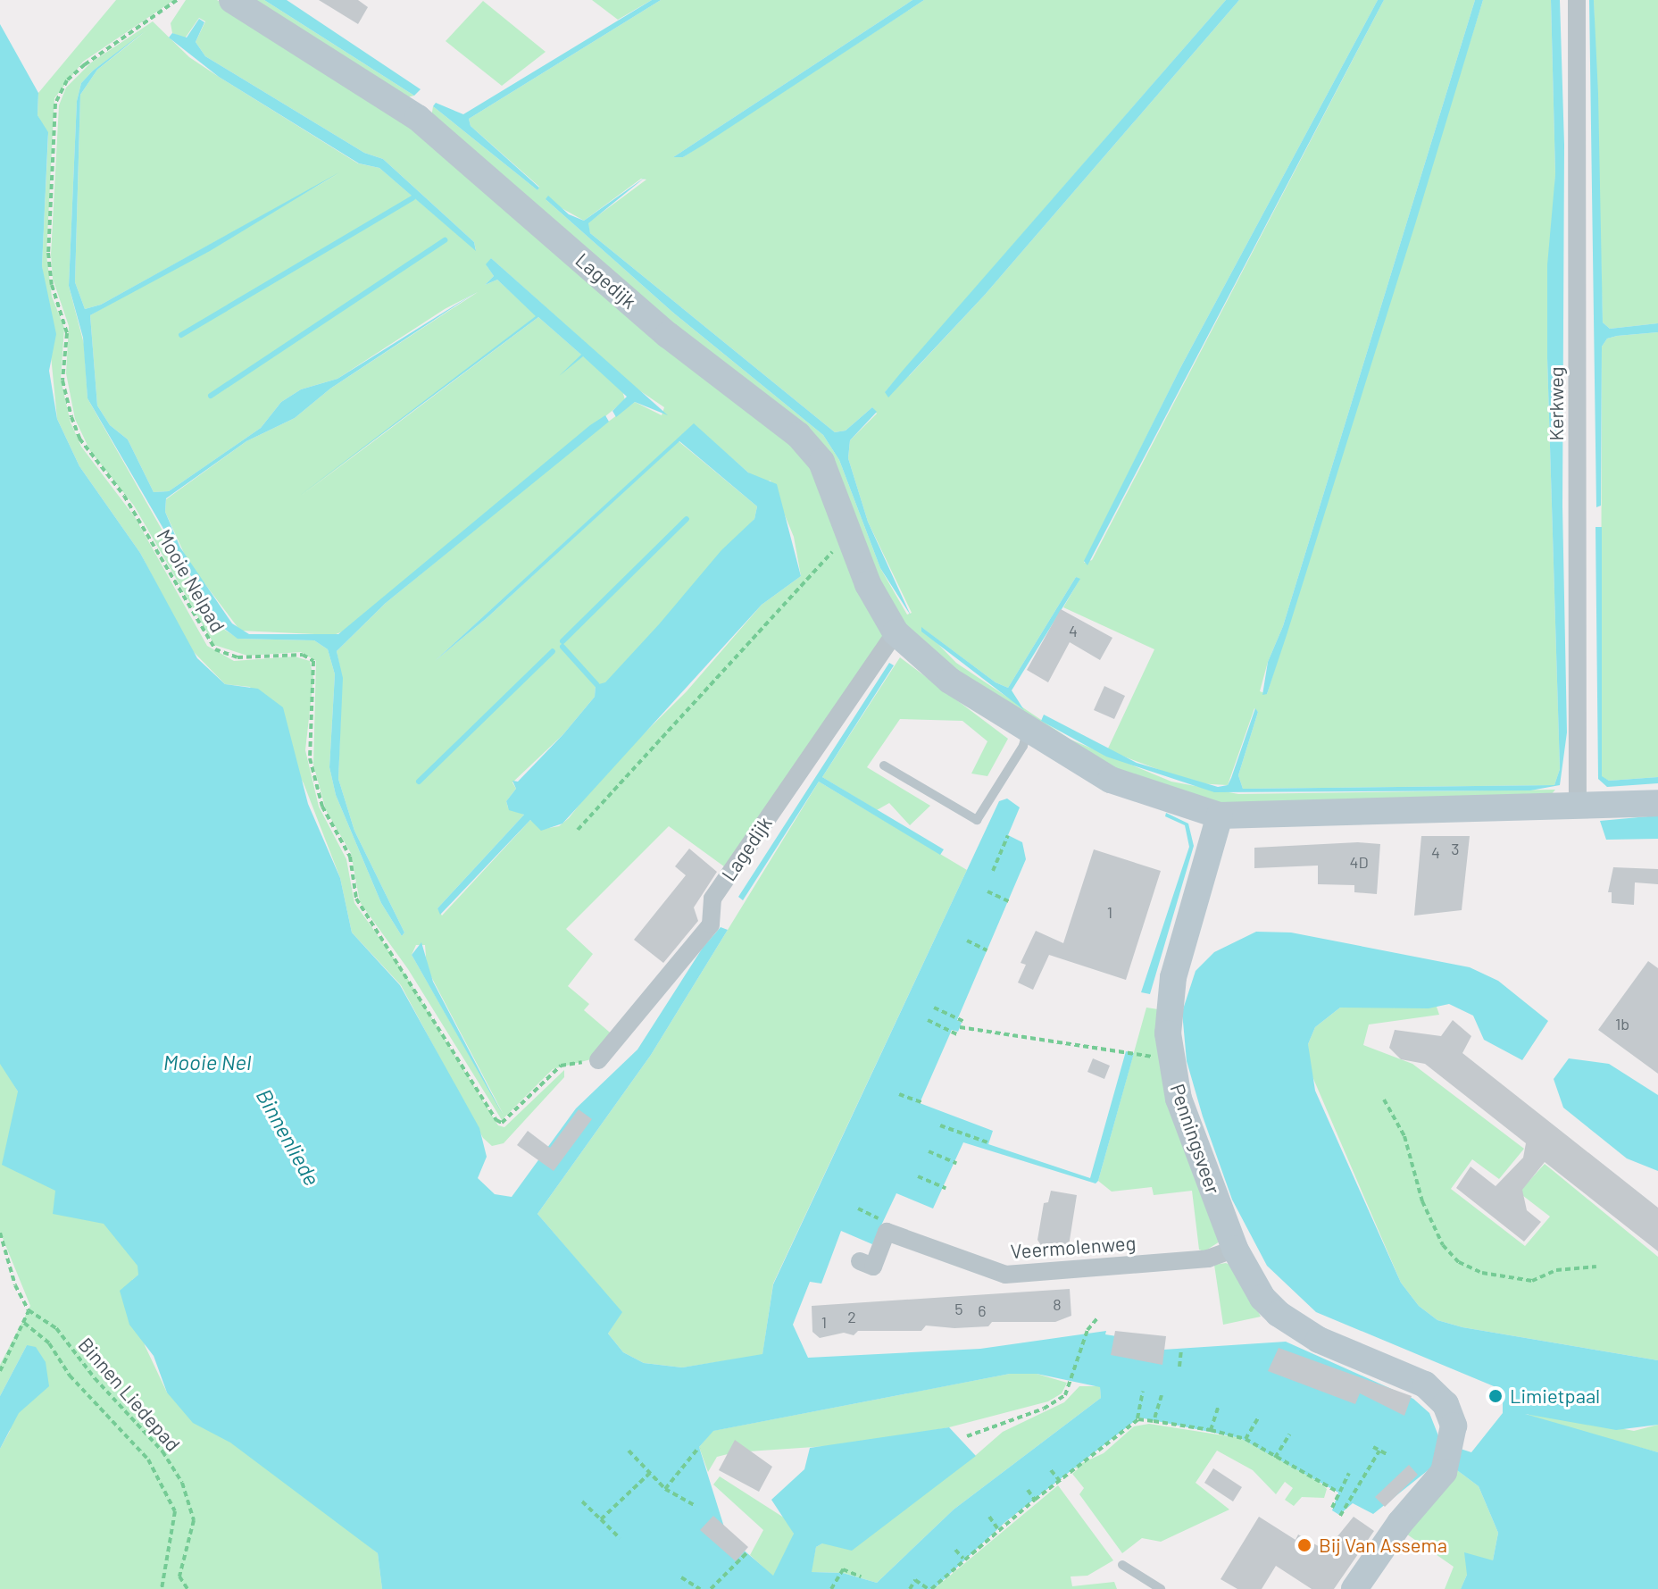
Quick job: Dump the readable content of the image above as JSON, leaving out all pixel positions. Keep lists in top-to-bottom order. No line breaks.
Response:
{"streets":{"street":["Lagedijk","Kerkweg","Penningsveer","Veermolenweg"],"path":["Mooie Nelpad","Binnen Liedepad"]},"crossings":[["Lagedijk","Mooie Nelpad"],["Lagedijk","Penningsveer"],["Penningsveer","Veermolenweg"]],"water":["Mooie Nel","Binnenliede"],"places":["Limietpaal","Bij Van Assema"],"house_numbers":["4","3","4","4D","1","1b","8","5","6","2","1"]}
